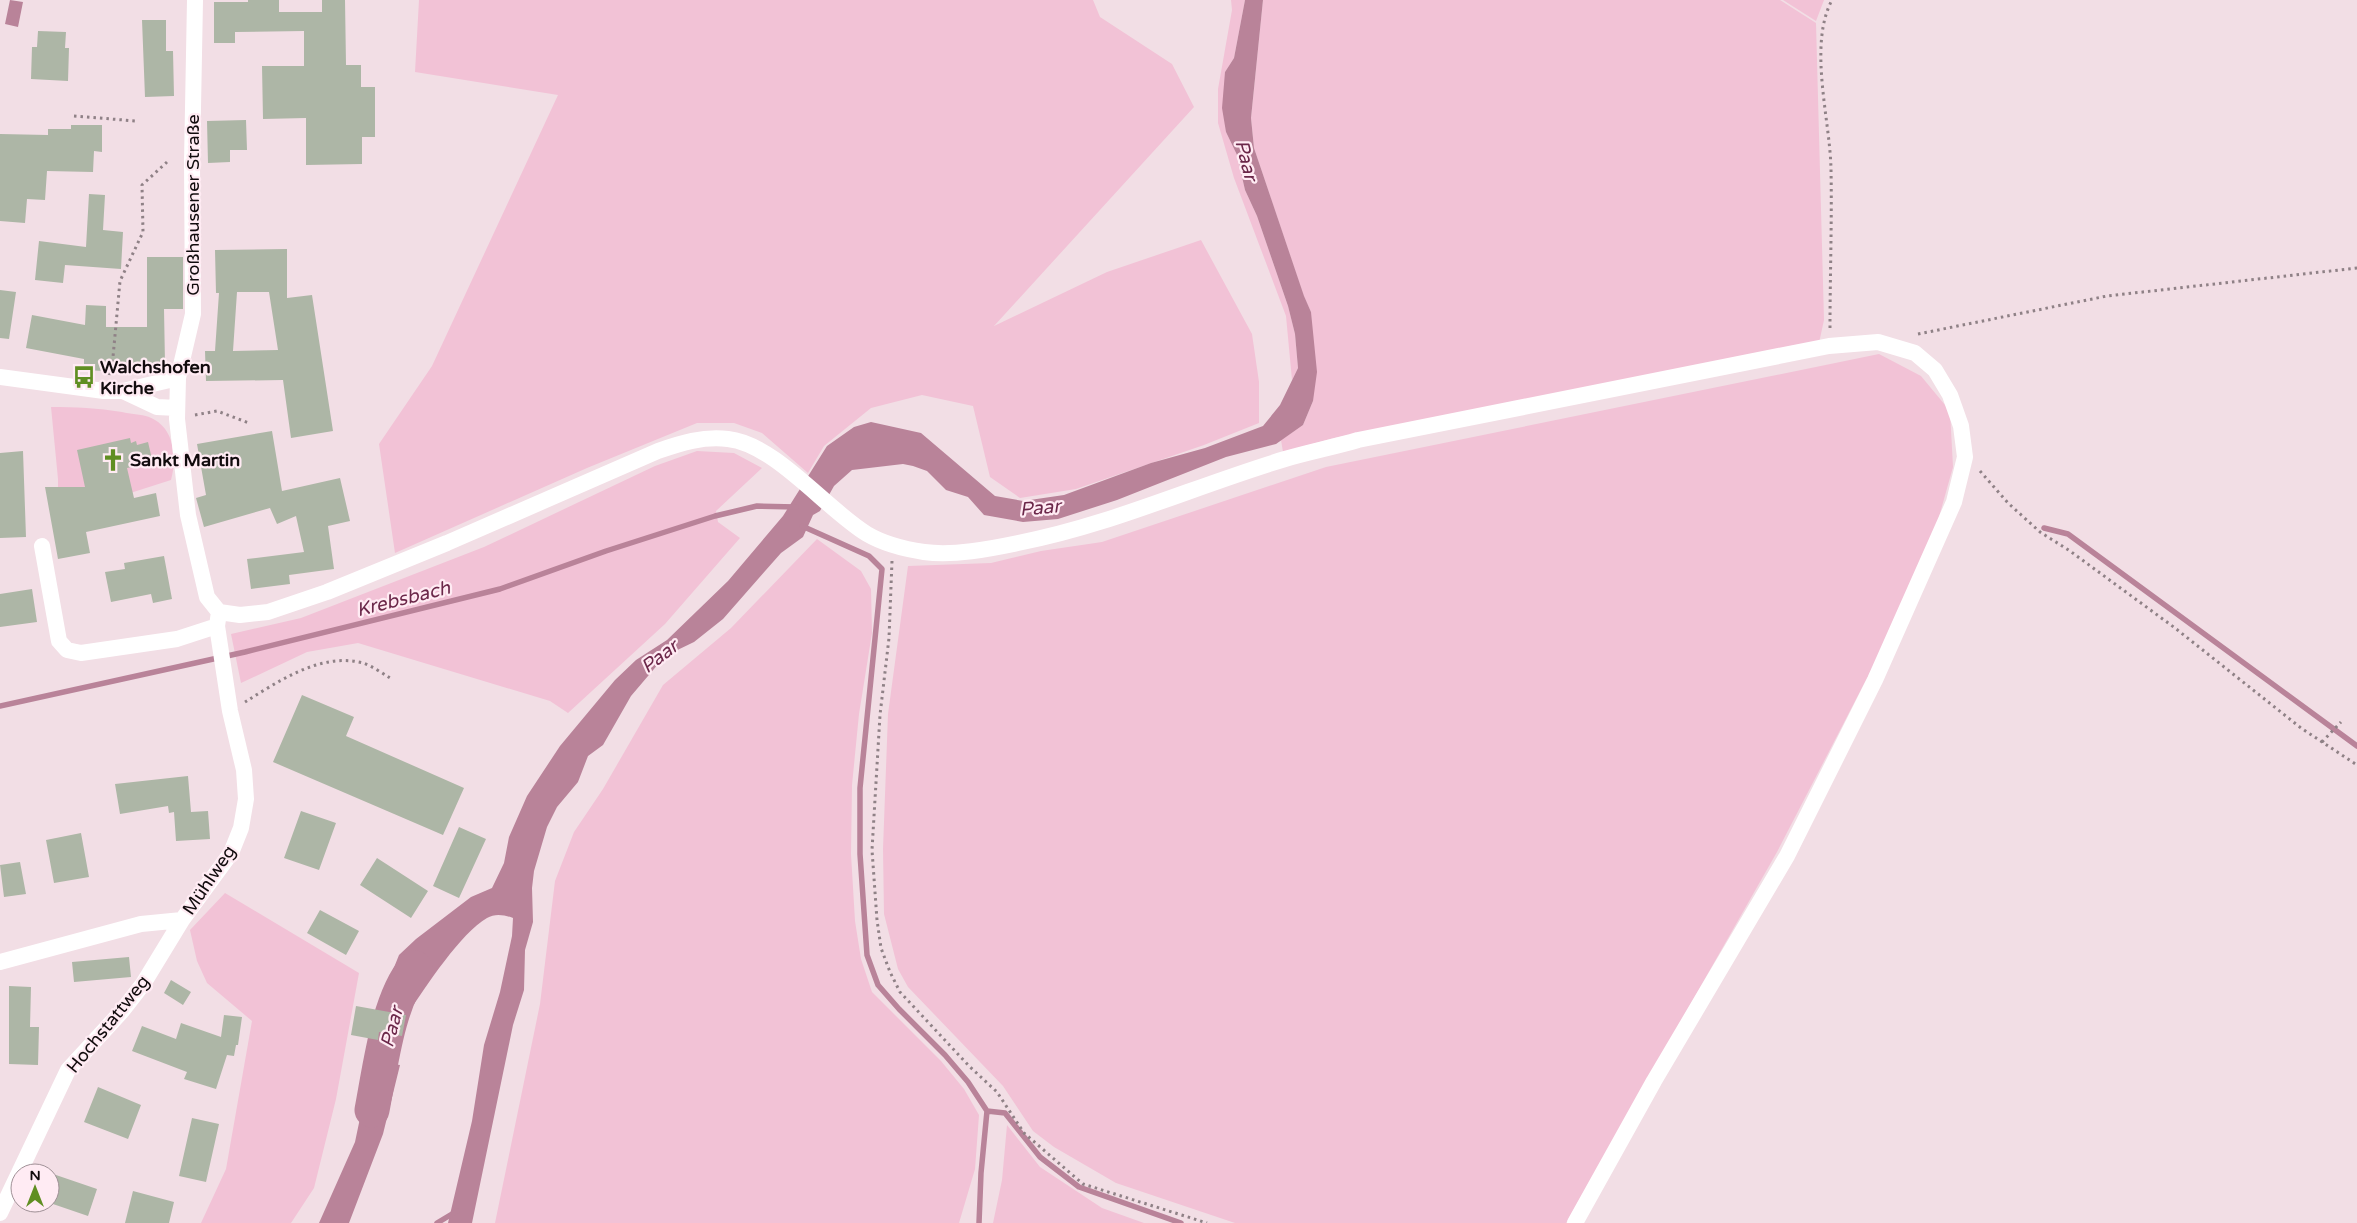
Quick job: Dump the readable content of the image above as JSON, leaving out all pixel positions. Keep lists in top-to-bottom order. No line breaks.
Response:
{"streets":{"street":["Großhausener Straße","Mühlweg","Hochstattweg"]},"crossings":[["Großhausener Straße","Mühlweg"],["Mühlweg","Hochstattweg"]],"water":["Paar","Krebsbach"],"places":{"bus stop":["Walchshofen Kirche"],"church":["Sankt Martin"]},"north":"top"}
